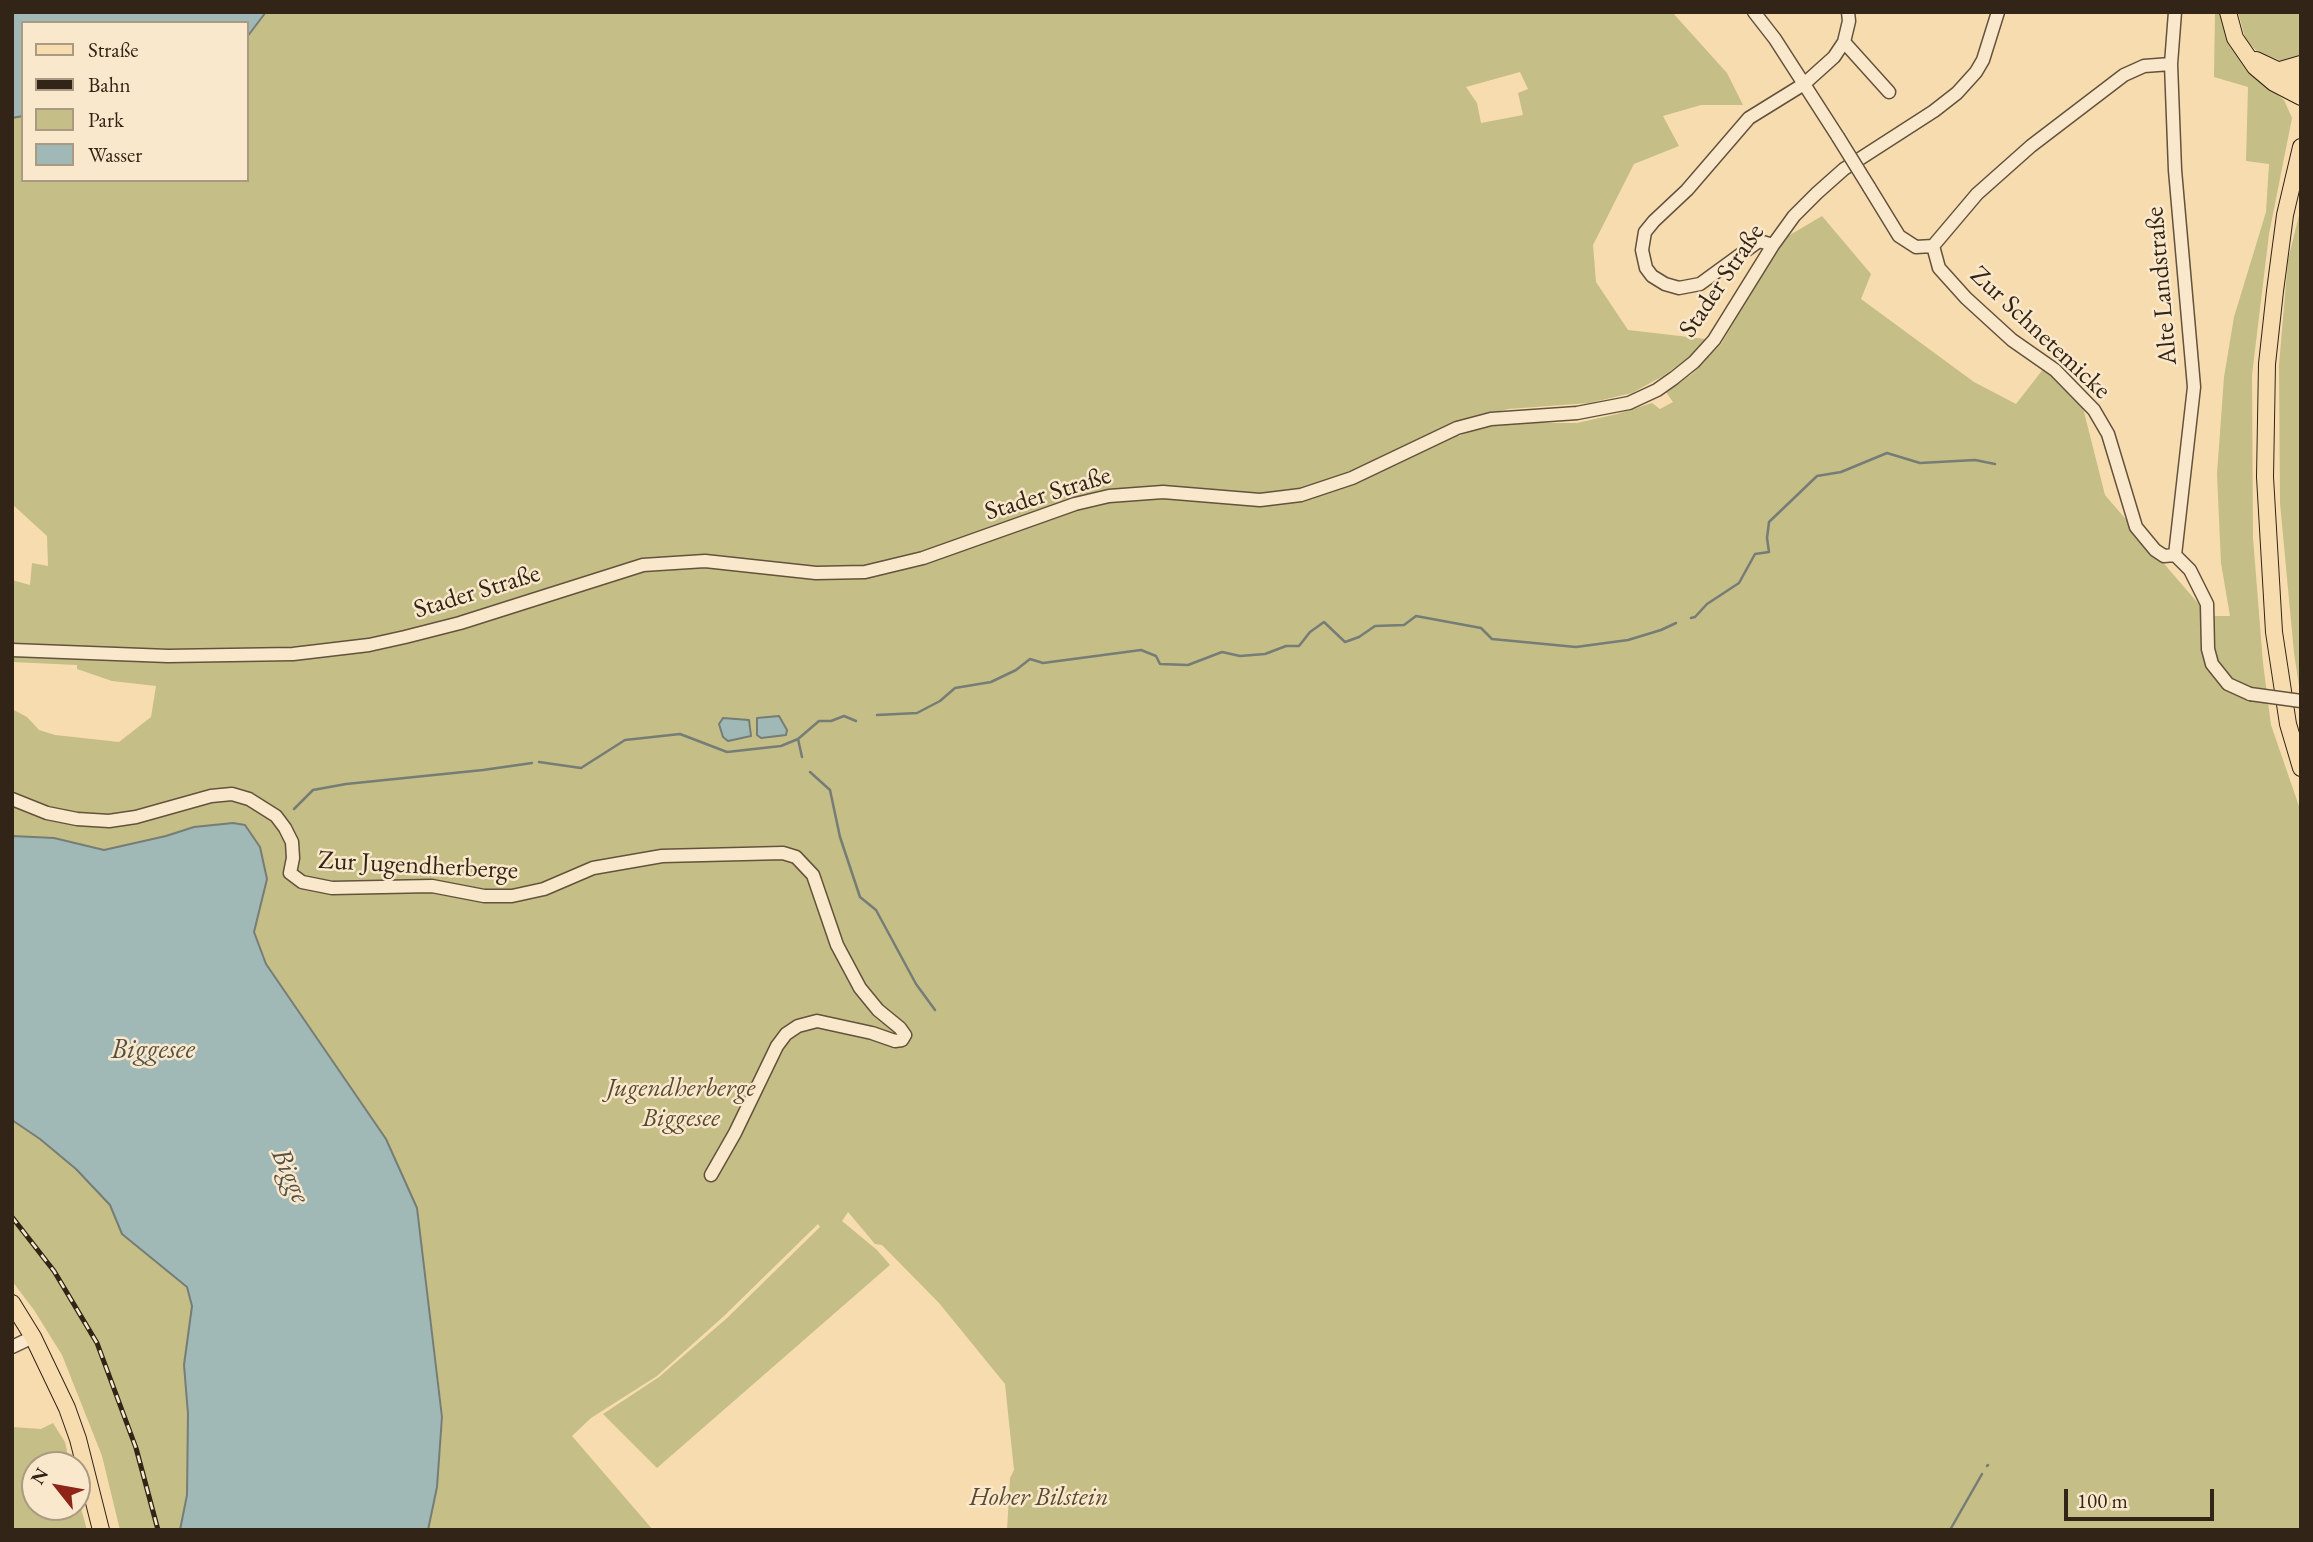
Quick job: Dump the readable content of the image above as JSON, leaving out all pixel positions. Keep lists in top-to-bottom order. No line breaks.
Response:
{"streets":{"street":["Stader Straße","Alte Landstraße","Zur Schnetemicke","Zur Jugendherberge"]},"crossings":[["Alte Landstraße","Zur Schnetemicke"]],"water":["Biggesee","Bigge"],"parks":["Jugendherberge Biggesee","Hoher Bilstein"],"legend":["Straße","Bahn","Park","Wasser"],"scale_bar":"100 m","north":"top left"}
